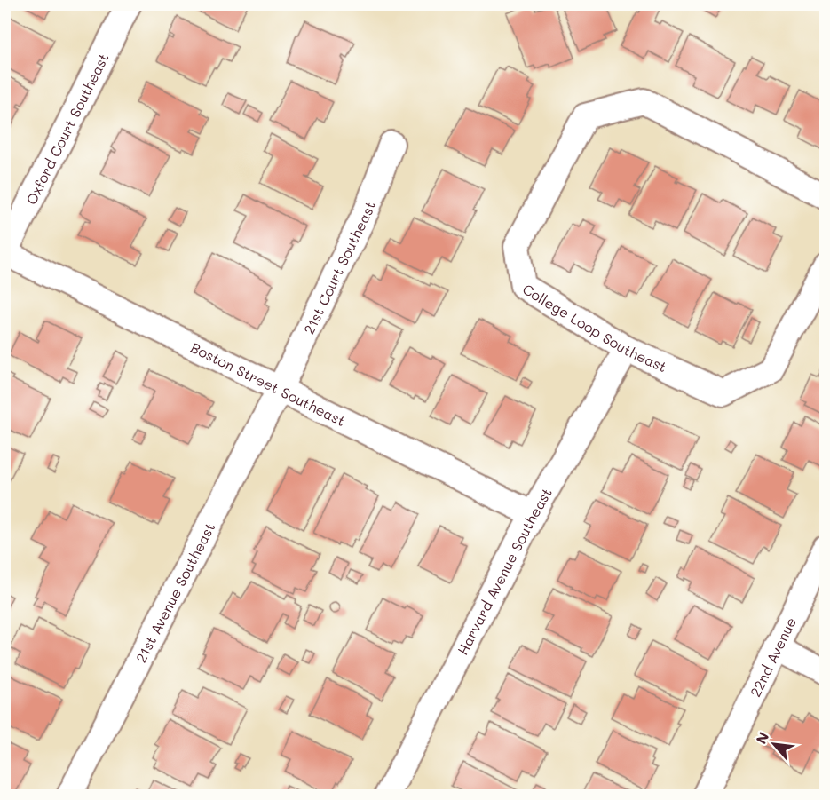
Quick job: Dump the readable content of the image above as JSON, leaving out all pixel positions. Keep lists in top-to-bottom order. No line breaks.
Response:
{"streets":{"street":["Oxford Court Southeast","21st Court Southeast","College Loop Southeast","Boston Street Southeast","Harvard Avenue Southeast","21st Avenue Southeast","22nd Avenue"]},"crossings":[["Oxford Court Southeast","Boston Street Southeast"],["21st Court Southeast","Boston Street Southeast"],["21st Court Southeast","21st Avenue Southeast"],["College Loop Southeast","Harvard Avenue Southeast"],["Boston Street Southeast","Harvard Avenue Southeast"],["Boston Street Southeast","21st Avenue Southeast"]],"north":"top left"}
